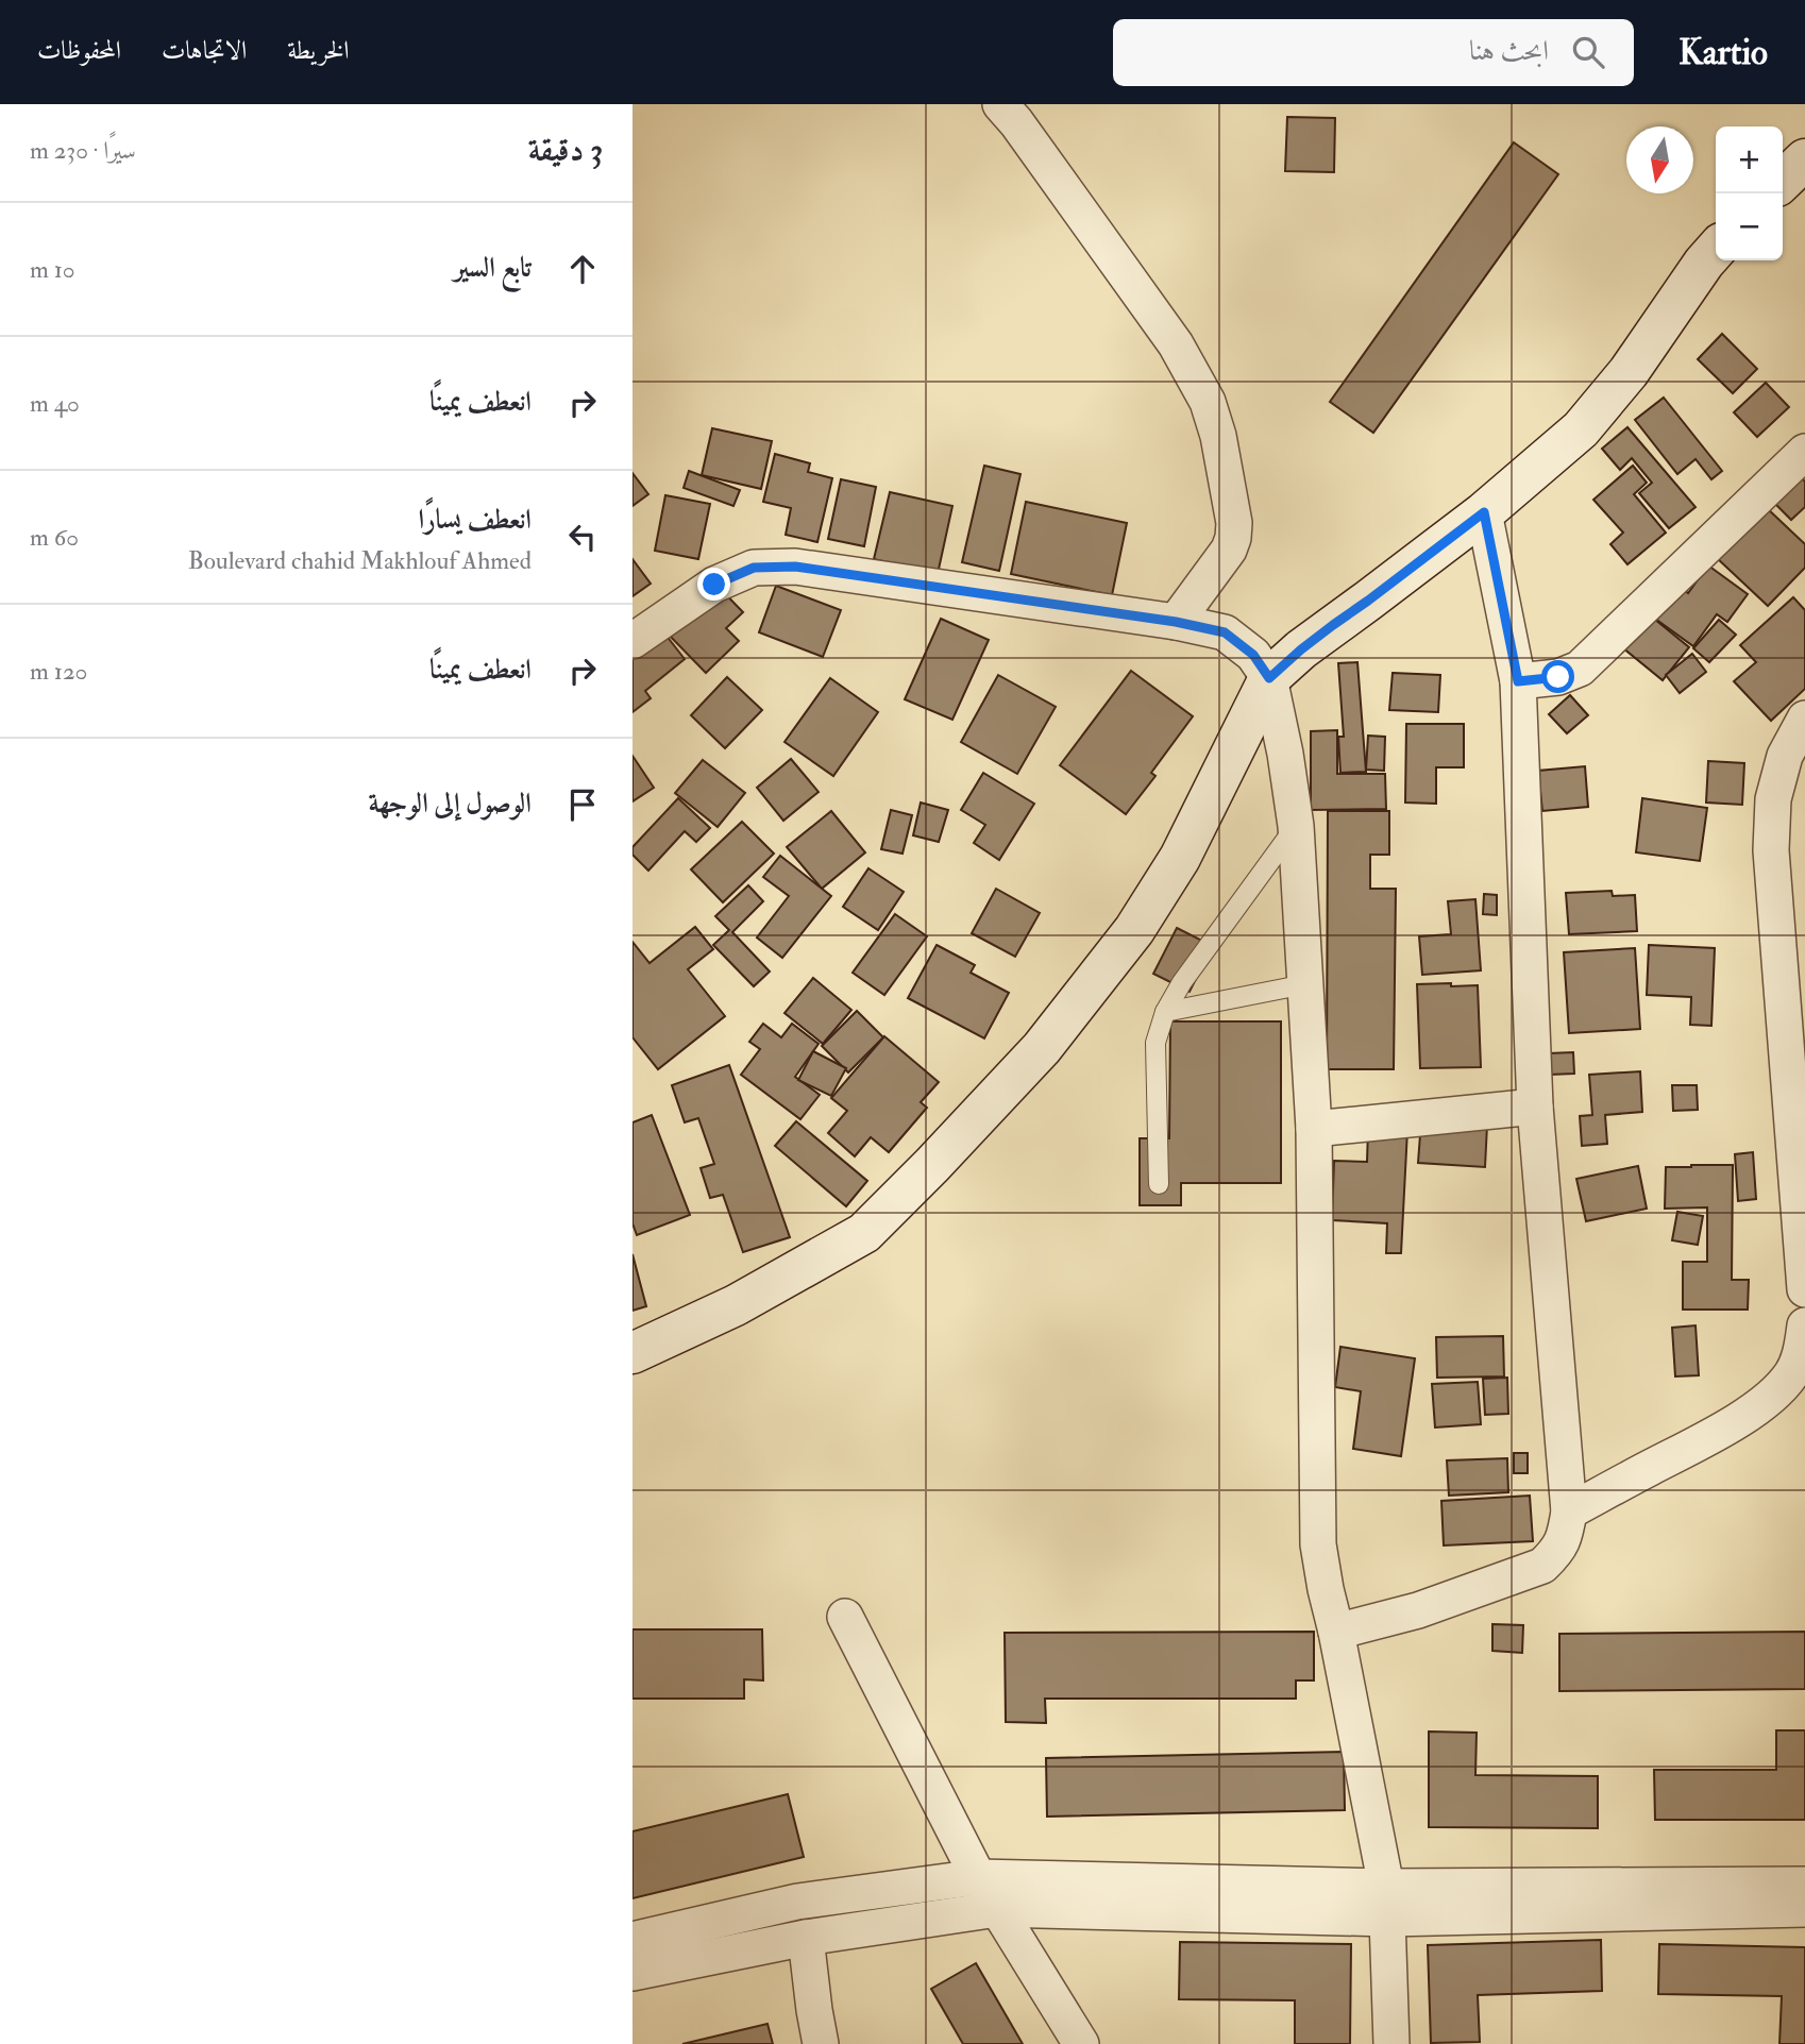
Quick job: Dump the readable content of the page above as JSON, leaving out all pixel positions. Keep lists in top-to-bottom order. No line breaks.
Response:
{"north":"bottom","page":{"header":"Kartio","search":"ابحث هنا","nav":["الخريطة","الاتجاهات","المحفوظات"],"heading":["3 دقيقة","سيرًا · 230 m"],"map_buttons":["+","−"],"list":[["تابع السير","10 m"],["انعطف يمينًا","40 m"],["انعطف يسارًا","Boulevard chahid Makhlouf Ahmed","60 m"],["انعطف يمينًا","120 m"],"الوصول إلى الوجهة"]}}
